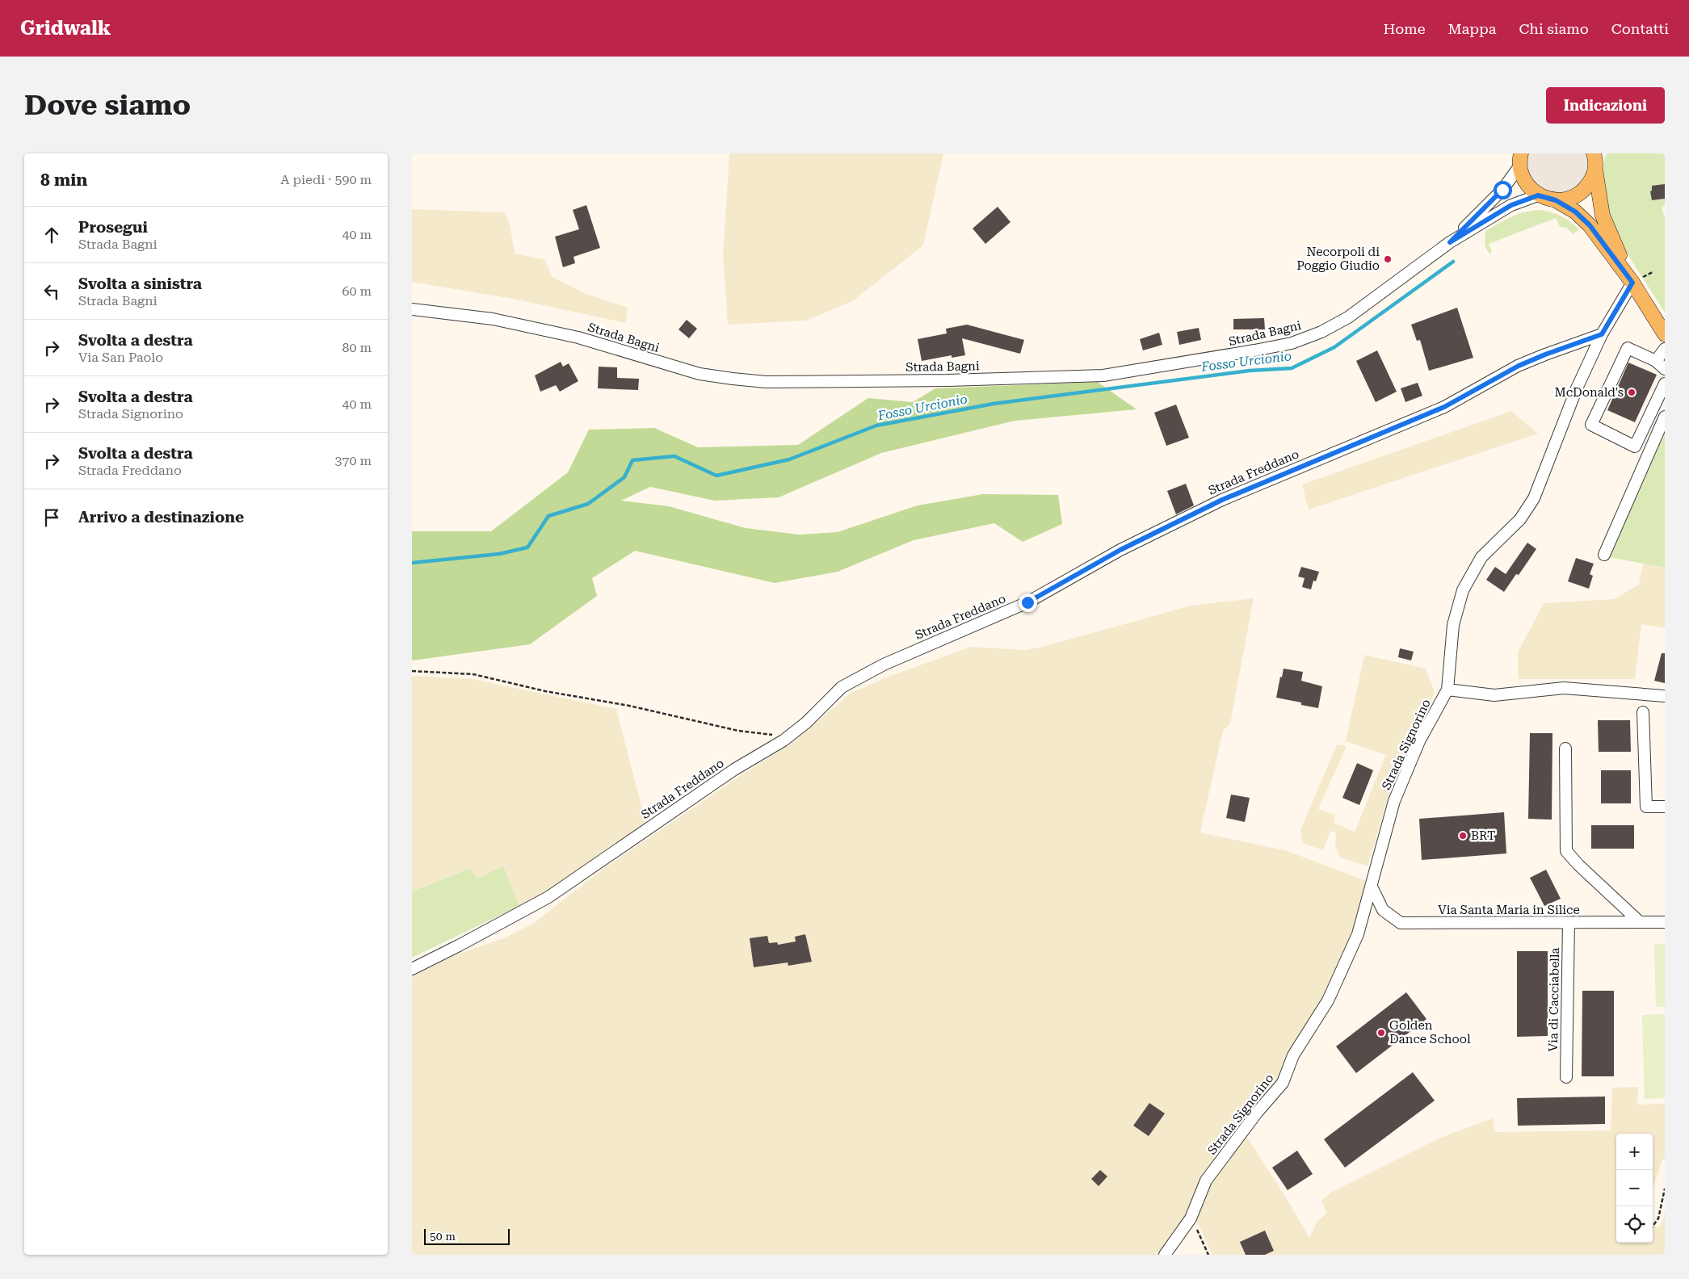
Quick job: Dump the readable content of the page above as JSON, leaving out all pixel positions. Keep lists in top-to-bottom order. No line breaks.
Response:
{"streets":{"street":["Strada Bagni","Strada Freddano","Strada Signorino","Via Santa Maria in Silice","Via di Cacciabella"]},"crossings":[["Strada Freddano","Strada Signorino"],["Strada Signorino","Via Santa Maria in Silice"],["Via Santa Maria in Silice","Via di Cacciabella"]],"water":["Fosso Urcionio"],"places":["Necorpoli di Poggio Giudio","McDonald's","BRT","Golden Dance School"],"scale_bar":"50 m","page":{"header":"Gridwalk","nav":["Home","Mappa","Chi siamo","Contatti"],"buttons":"Indicazioni","title":"Dove siamo","heading":["8 min","A piedi · 590 m"],"list":[["Prosegui","Strada Bagni","40 m"],["Svolta a sinistra","Strada Bagni","60 m"],["Svolta a destra","Via San Paolo","80 m"],["Svolta a destra","Strada Signorino","40 m"],["Svolta a destra","Strada Freddano","370 m"],"Arrivo a destinazione"],"map_buttons":["+","−"],"scale":"50 m"}}
